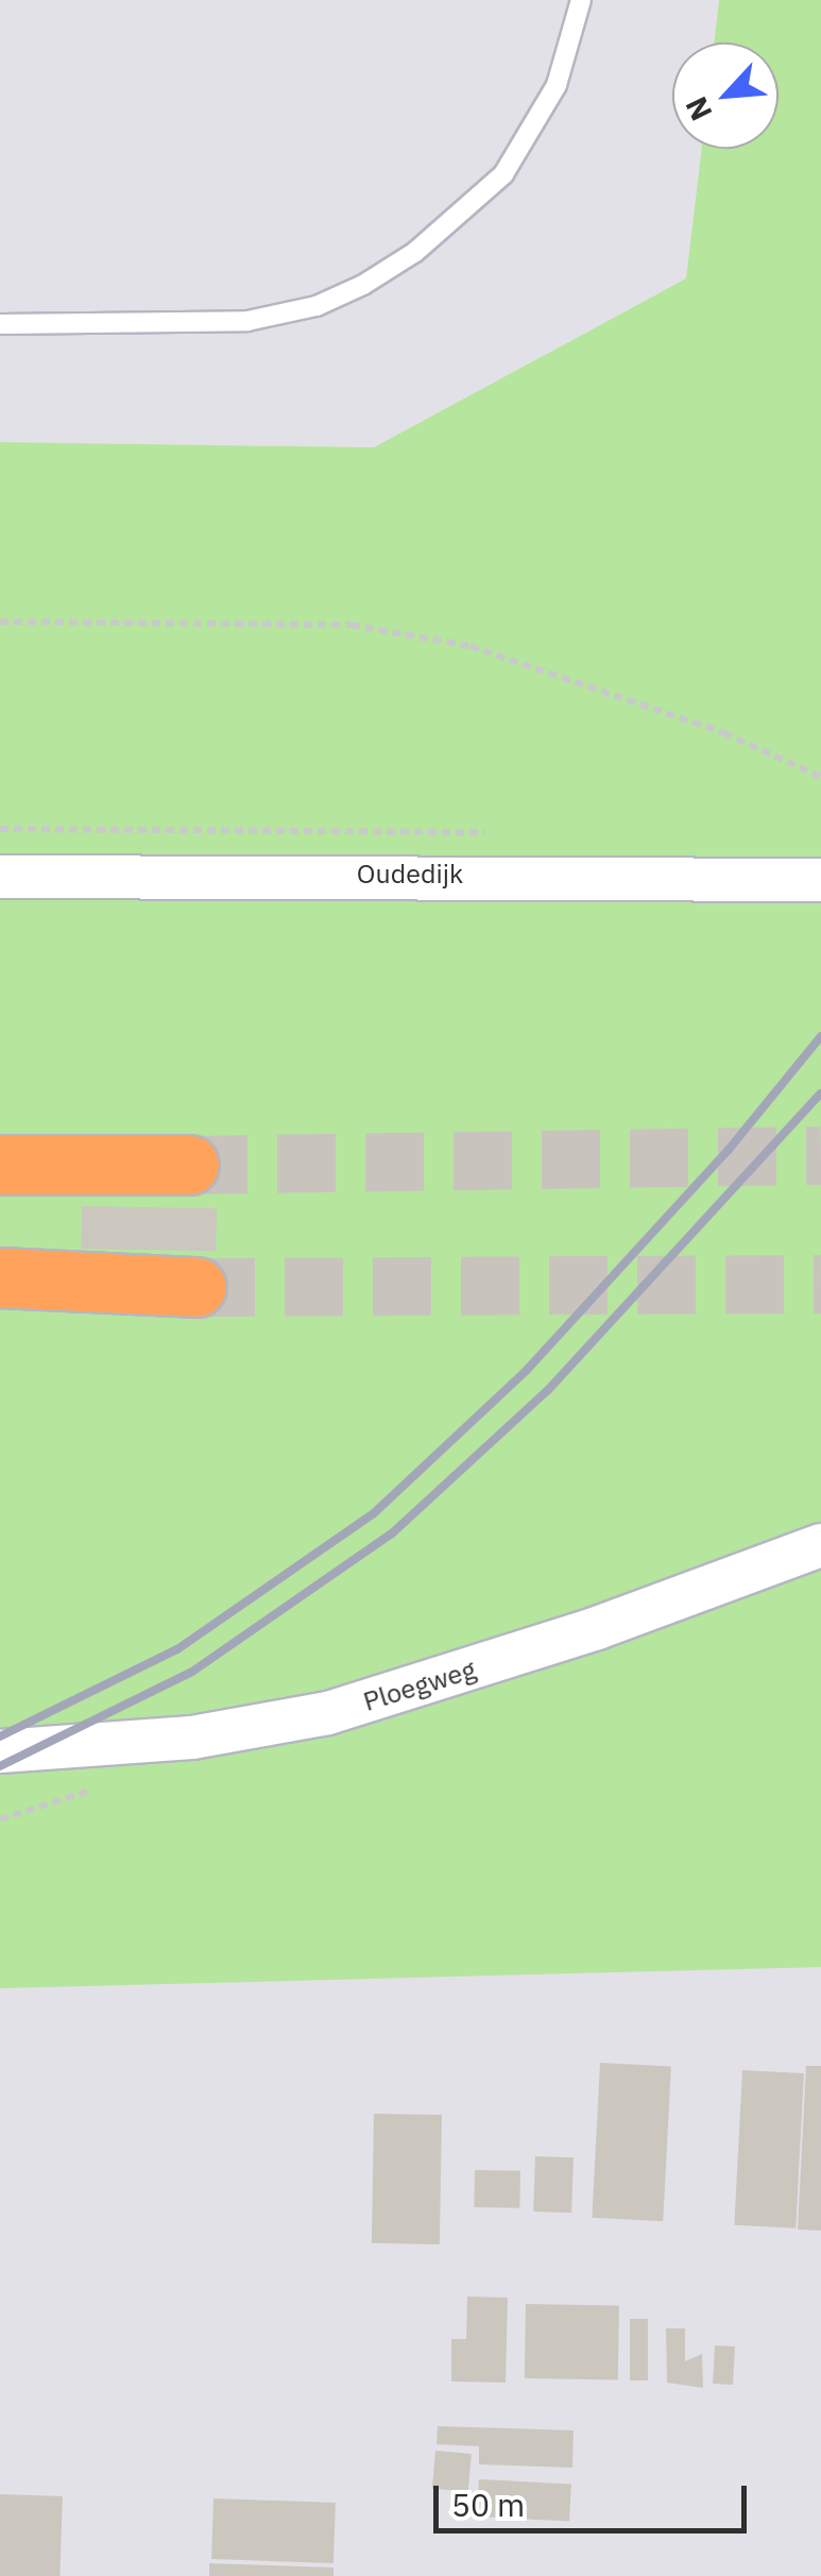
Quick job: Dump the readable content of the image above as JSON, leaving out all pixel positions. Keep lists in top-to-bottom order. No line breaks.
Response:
{"streets":{"street":["Oudedijk","Ploegweg"]},"scale_bar":"50 m","north":"bottom left"}
